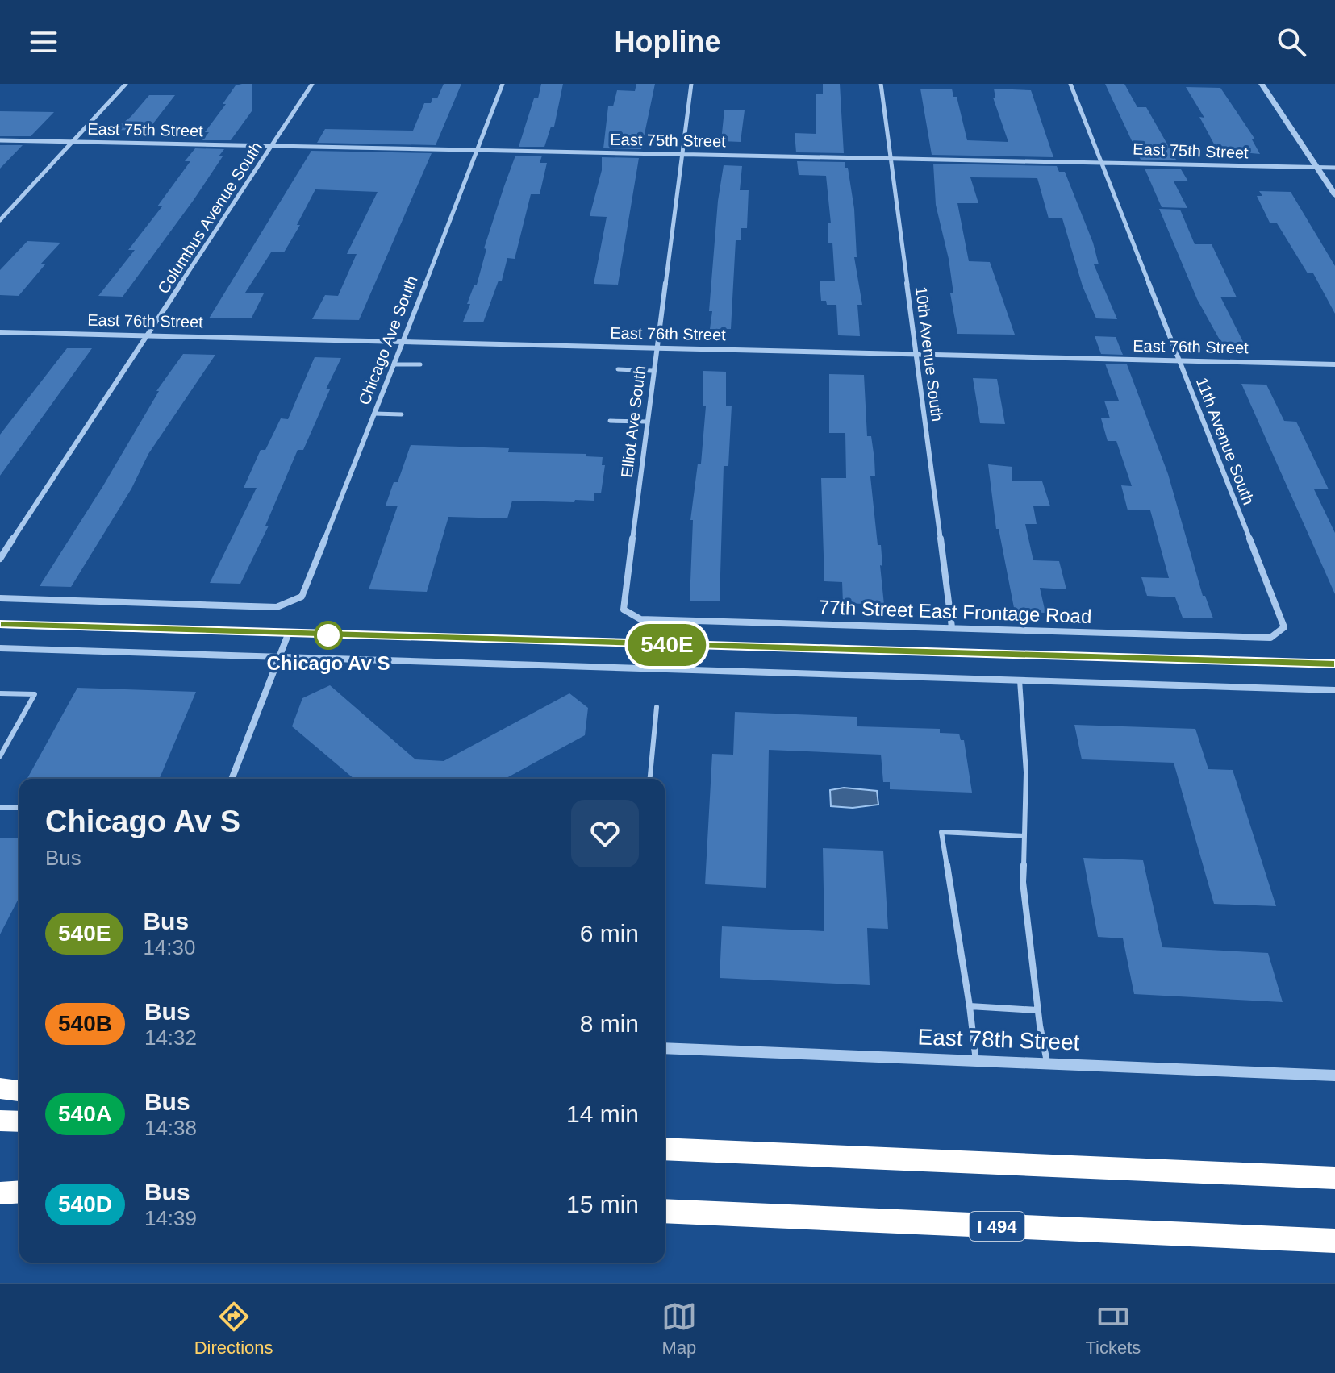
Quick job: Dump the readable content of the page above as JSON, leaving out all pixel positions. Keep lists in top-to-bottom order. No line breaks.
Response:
{"streets":{"highway":["I 494"],"street":["East 75th Street","Columbus Avenue South","East 76th Street","Chicago Ave South","10th Avenue South","Elliot Ave South","11th Avenue South","77th Street East Frontage Road","East 78th Street"]},"crossings":[["East 75th Street","Columbus Avenue South"],["East 75th Street","Chicago Ave South"],["East 75th Street","10th Avenue South"],["East 75th Street","Elliot Ave South"],["East 75th Street","11th Avenue South"],["Columbus Avenue South","East 76th Street"],["East 76th Street","Chicago Ave South"],["East 76th Street","10th Avenue South"],["East 76th Street","Elliot Ave South"],["East 76th Street","11th Avenue South"],["10th Avenue South","77th Street East Frontage Road"],["Elliot Ave South","77th Street East Frontage Road"],["11th Avenue South","77th Street East Frontage Road"]],"places":["Chicago Av S"],"lines":["bus line 540E"],"page":{"header":"Hopline","on_map":"540E","heading":["Chicago Av S","Bus"],"list":[{"mark":"540E","name":"Bus","note":"14:30","value":"6 min"},{"mark":"540B","name":"Bus","note":"14:32","value":"8 min"},{"mark":"540A","name":"Bus","note":"14:38","value":"14 min"},{"mark":"540D","name":"Bus","note":"14:39","value":"15 min"}],"tabs":["Directions","Map","Tickets"]}}
